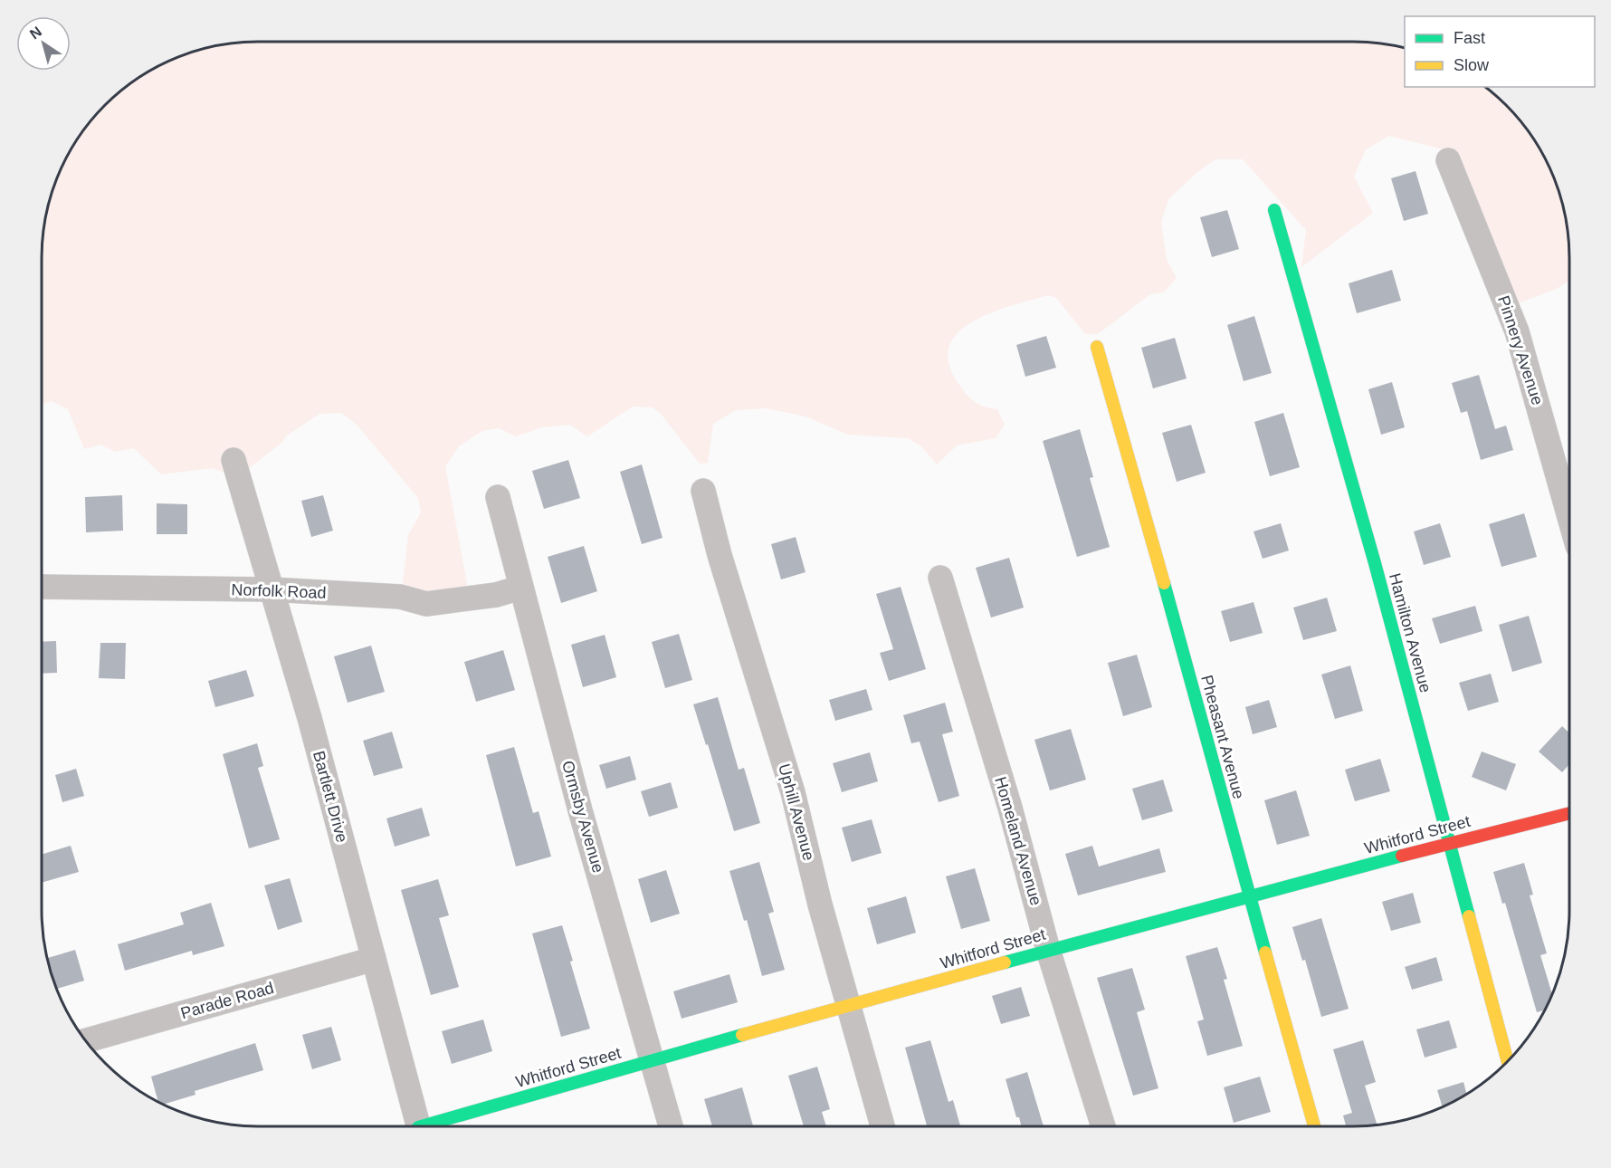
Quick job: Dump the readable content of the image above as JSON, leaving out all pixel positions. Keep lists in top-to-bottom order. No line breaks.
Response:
{"streets":{"street":["Pinnery Avenue","Norfolk Road","Hamilton Avenue","Pheasant Avenue","Bartlett Drive","Uphill Avenue","Ormsby Avenue","Whitford Street","Homeland Avenue","Parade Road"]},"crossings":[["Norfolk Road","Bartlett Drive"],["Norfolk Road","Ormsby Avenue"],["Hamilton Avenue","Whitford Street"],["Pheasant Avenue","Whitford Street"],["Bartlett Drive","Parade Road"],["Uphill Avenue","Whitford Street"],["Ormsby Avenue","Whitford Street"],["Whitford Street","Homeland Avenue"]],"legend":["Fast","Slow"],"north":"top left"}
